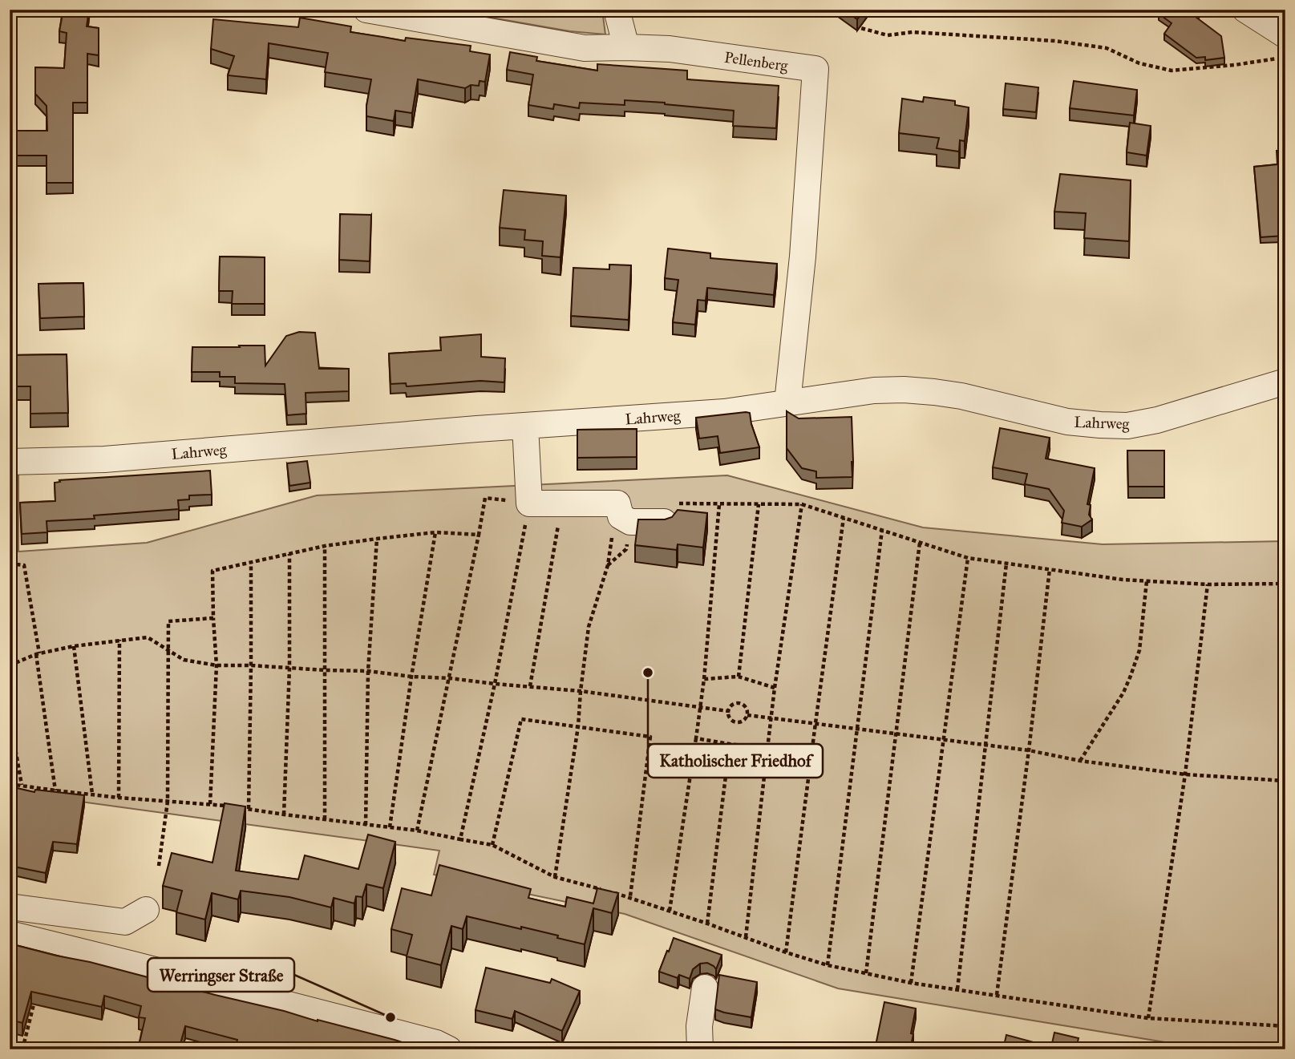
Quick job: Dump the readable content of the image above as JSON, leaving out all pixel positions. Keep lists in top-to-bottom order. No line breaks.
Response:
{"streets":{"street":["Pellenberg","Lahrweg"]},"crossings":[["Pellenberg","Lahrweg"]],"places":["Katholischer Friedhof","Werringser Straße"]}
